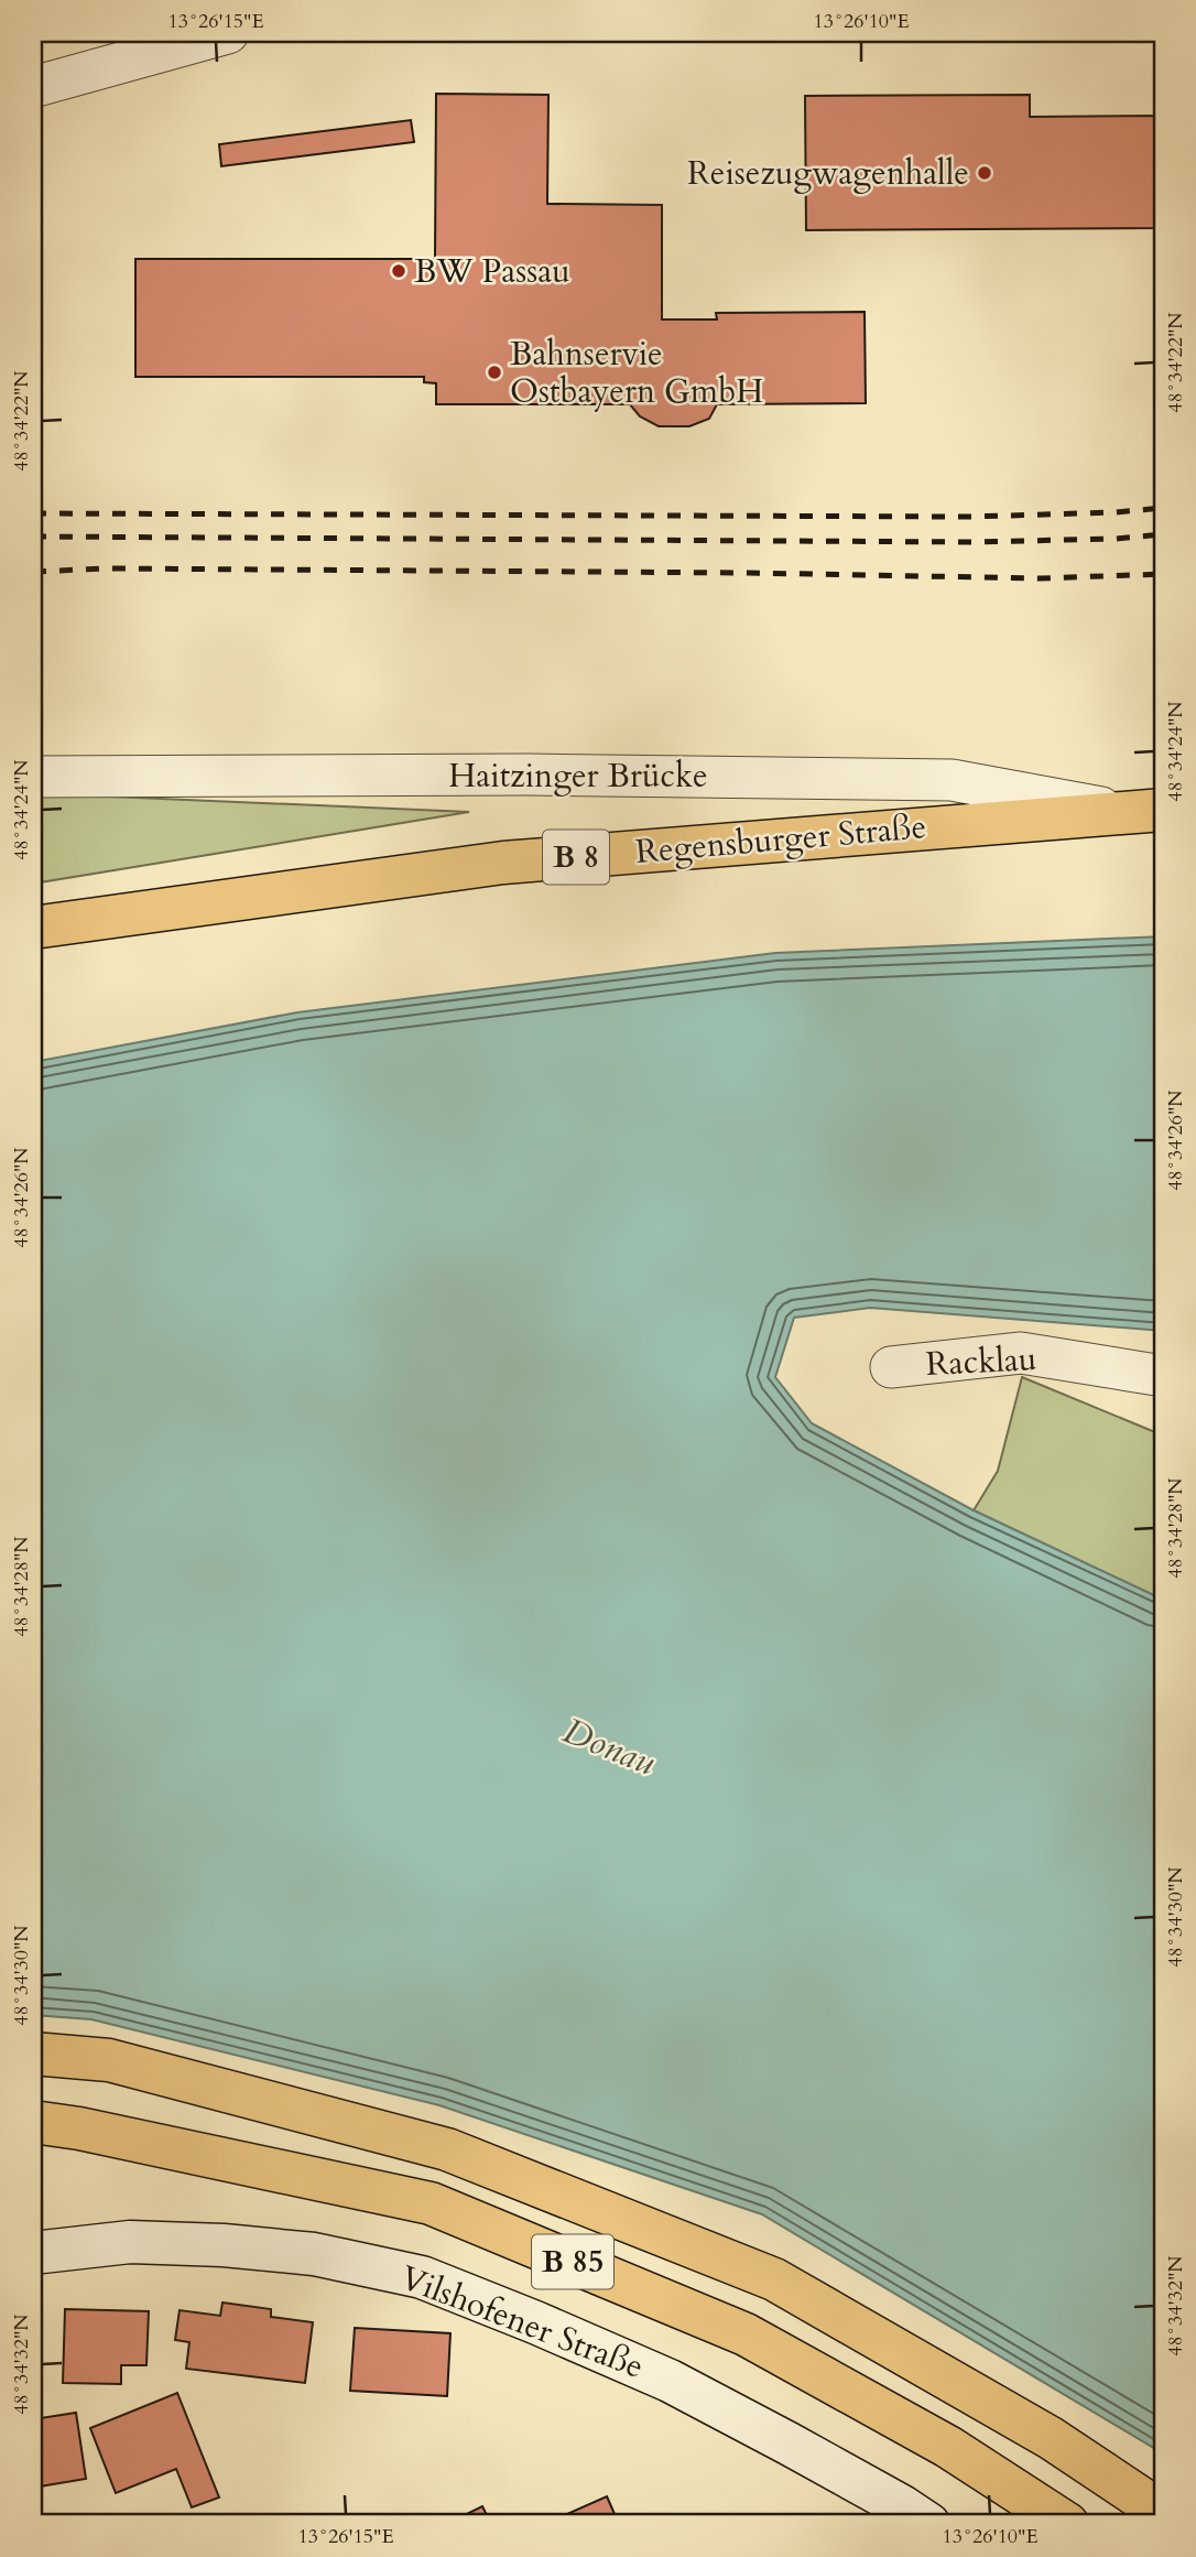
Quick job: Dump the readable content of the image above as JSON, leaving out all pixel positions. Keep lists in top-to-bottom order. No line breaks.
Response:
{"streets":{"main road":["Regensburger Straße","B 8","B 85"],"street":["Haitzinger Brücke","Racklau","Vilshofener Straße"]},"crossings":[["Haitzinger Brücke","Regensburger Straße"]],"water":["Donau"],"places":["Reisezugwagenhalle","BW Passau","Bahnservie Ostbayern GmbH"],"coordinates":["13°26'15\"E","13°26'10\"E","48°34'22\"N","48°34'24\"N","48°34'26\"N","48°34'28\"N","48°34'30\"N","48°34'32\"N"]}
